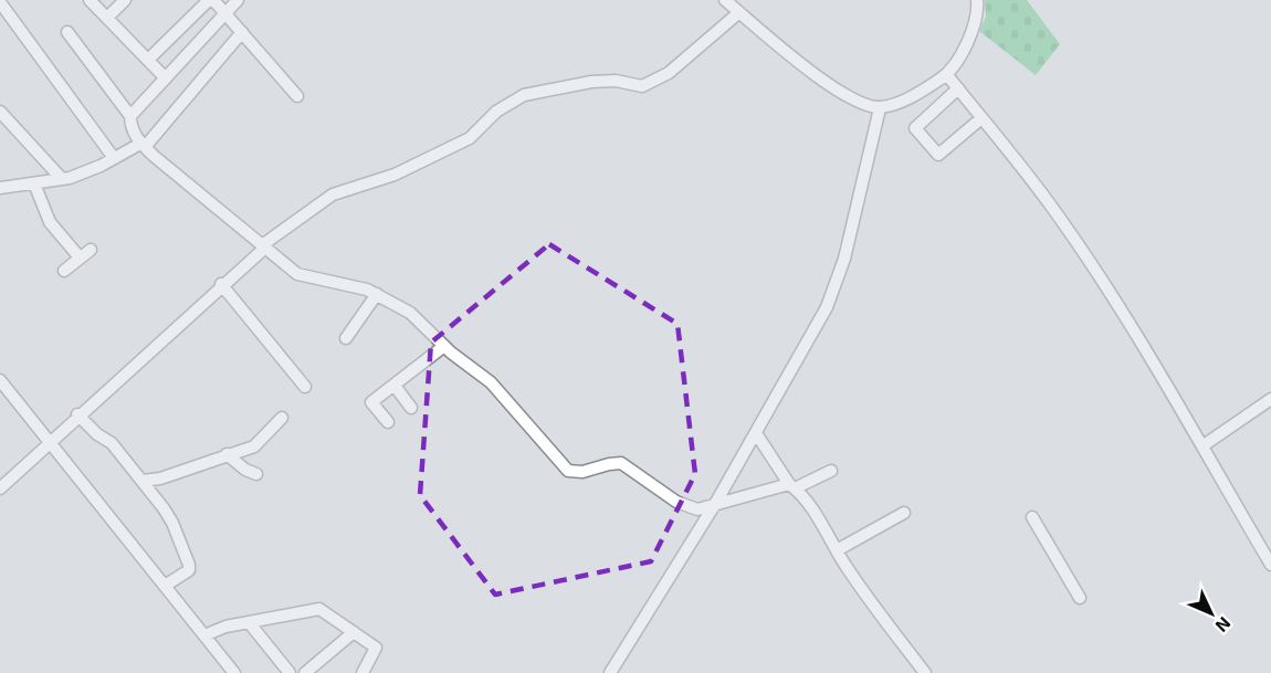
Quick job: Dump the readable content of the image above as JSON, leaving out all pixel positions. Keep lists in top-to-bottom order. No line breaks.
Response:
{"north":"bottom right"}
